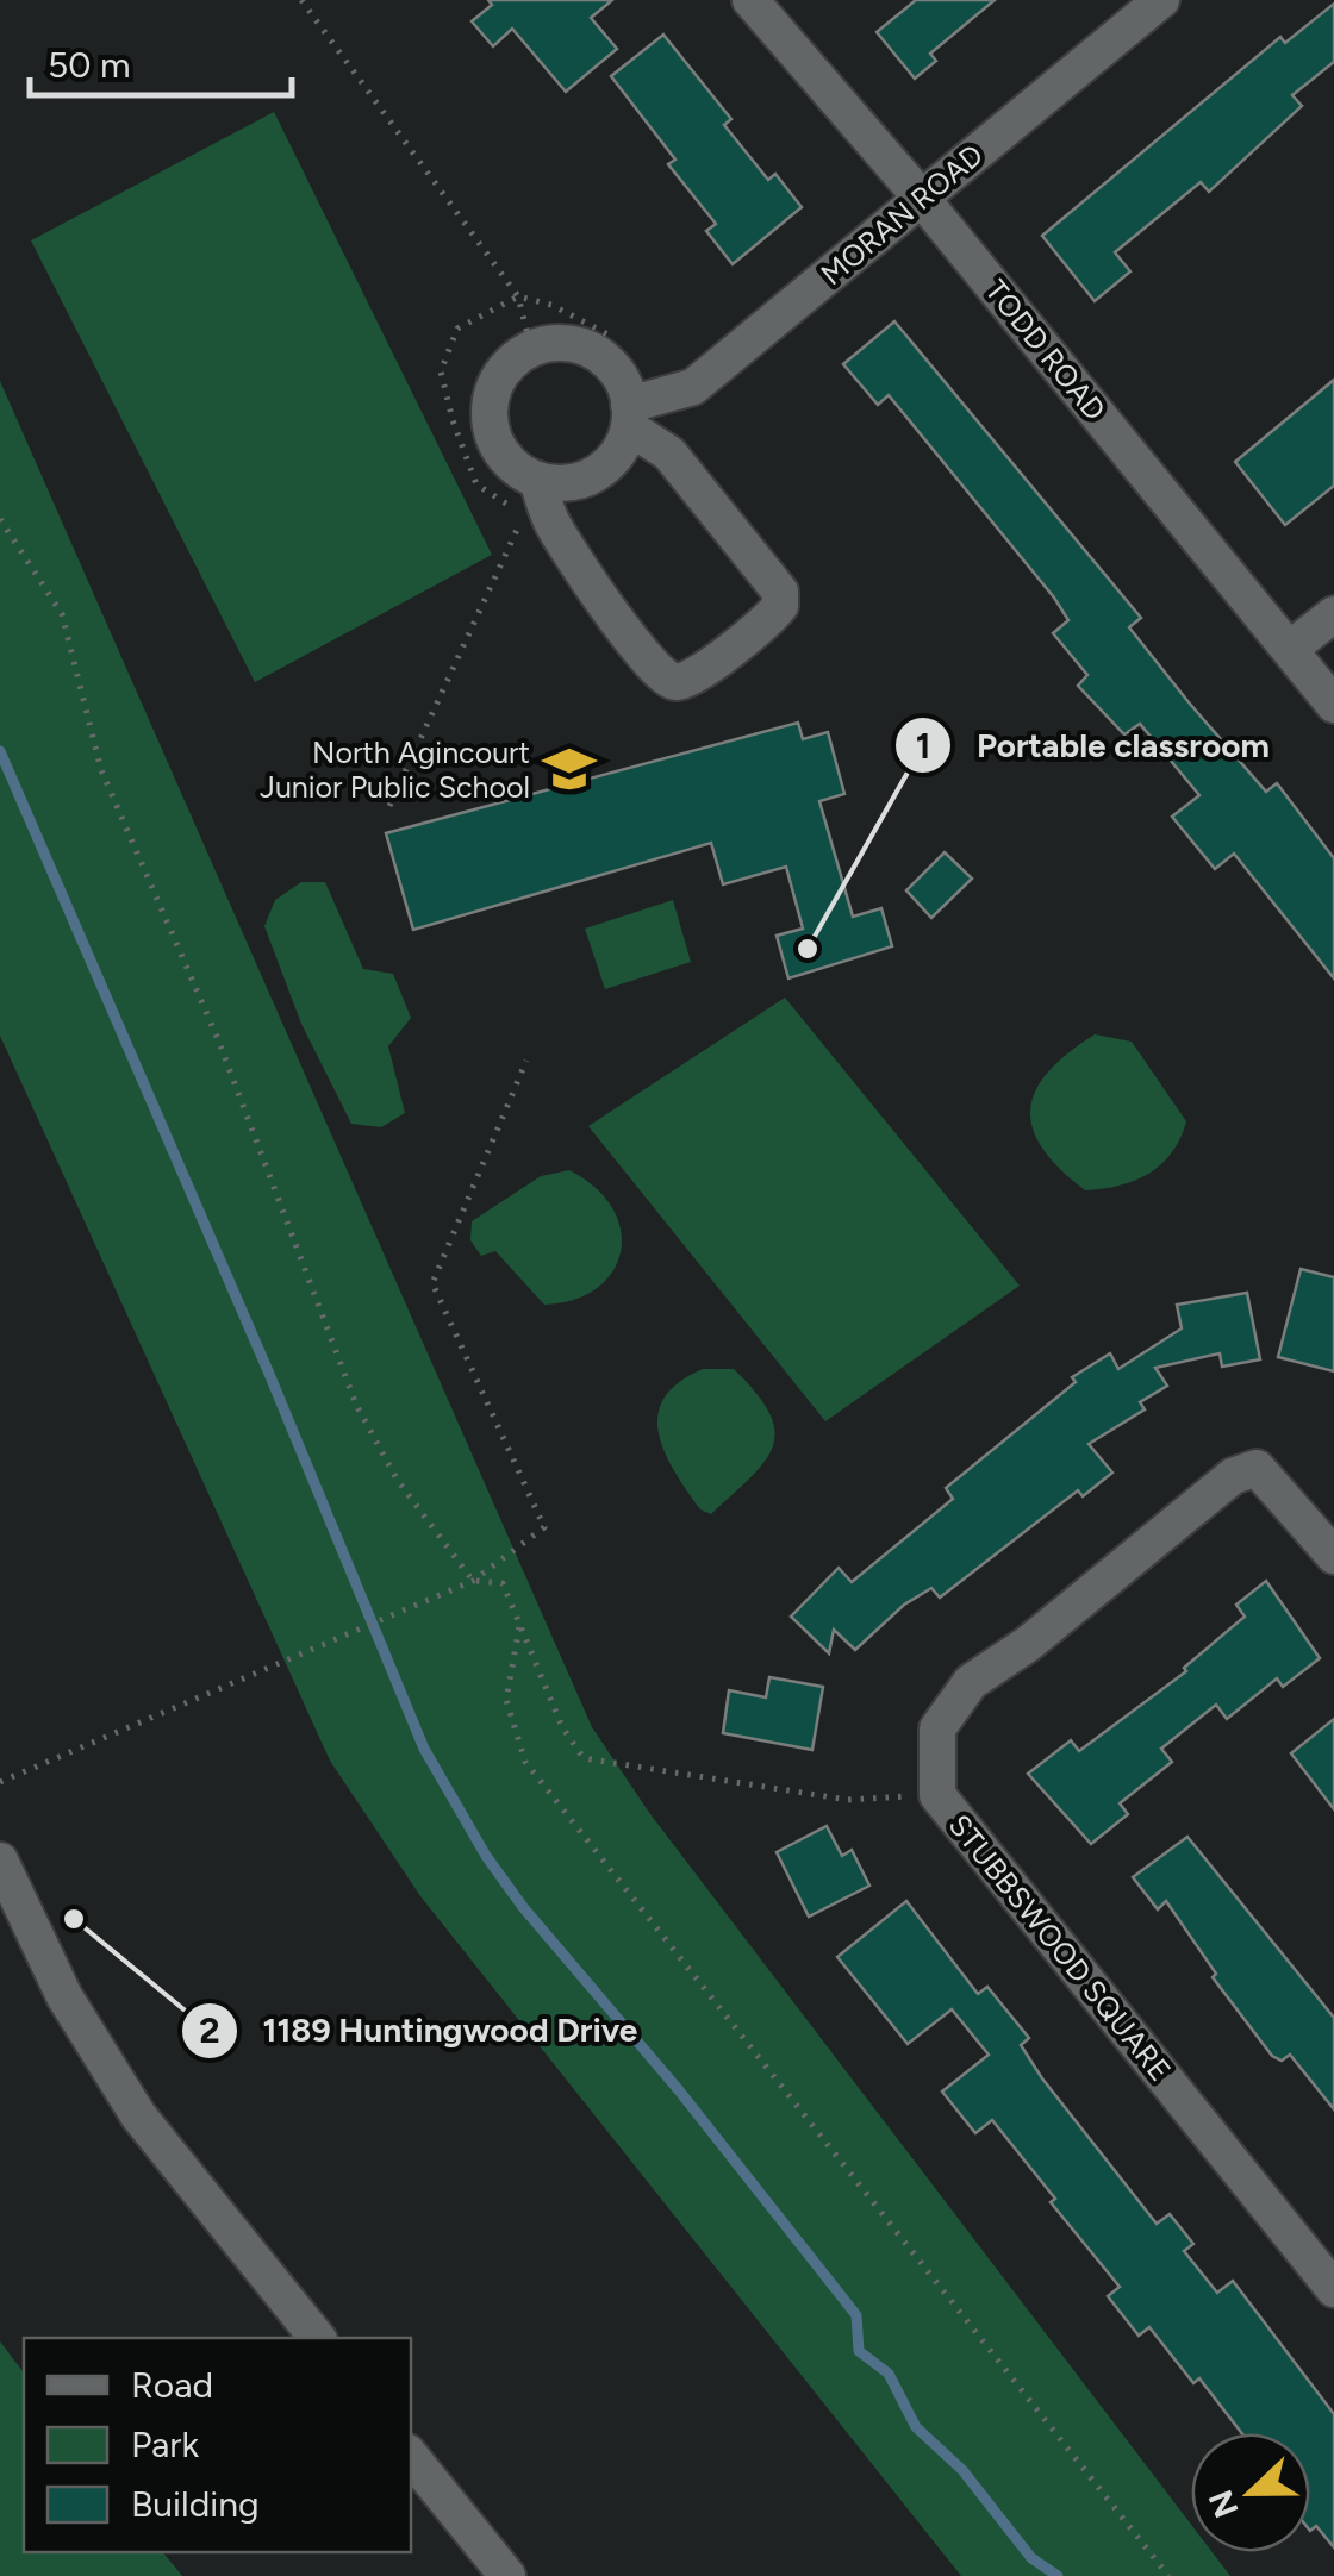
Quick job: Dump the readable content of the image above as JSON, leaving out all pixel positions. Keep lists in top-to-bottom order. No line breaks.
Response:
{"streets":{"street":["MORAN ROAD","TODD ROAD","STUBBSWOOD SQUARE"]},"crossings":[["MORAN ROAD","TODD ROAD"]],"places":{"school or university":["North Agincourt Junior Public School"],"other":["Portable classroom","1189 Huntingwood Drive"]},"legend":["Road","Park","Building"],"scale_bar":"50 m","north":"left"}
